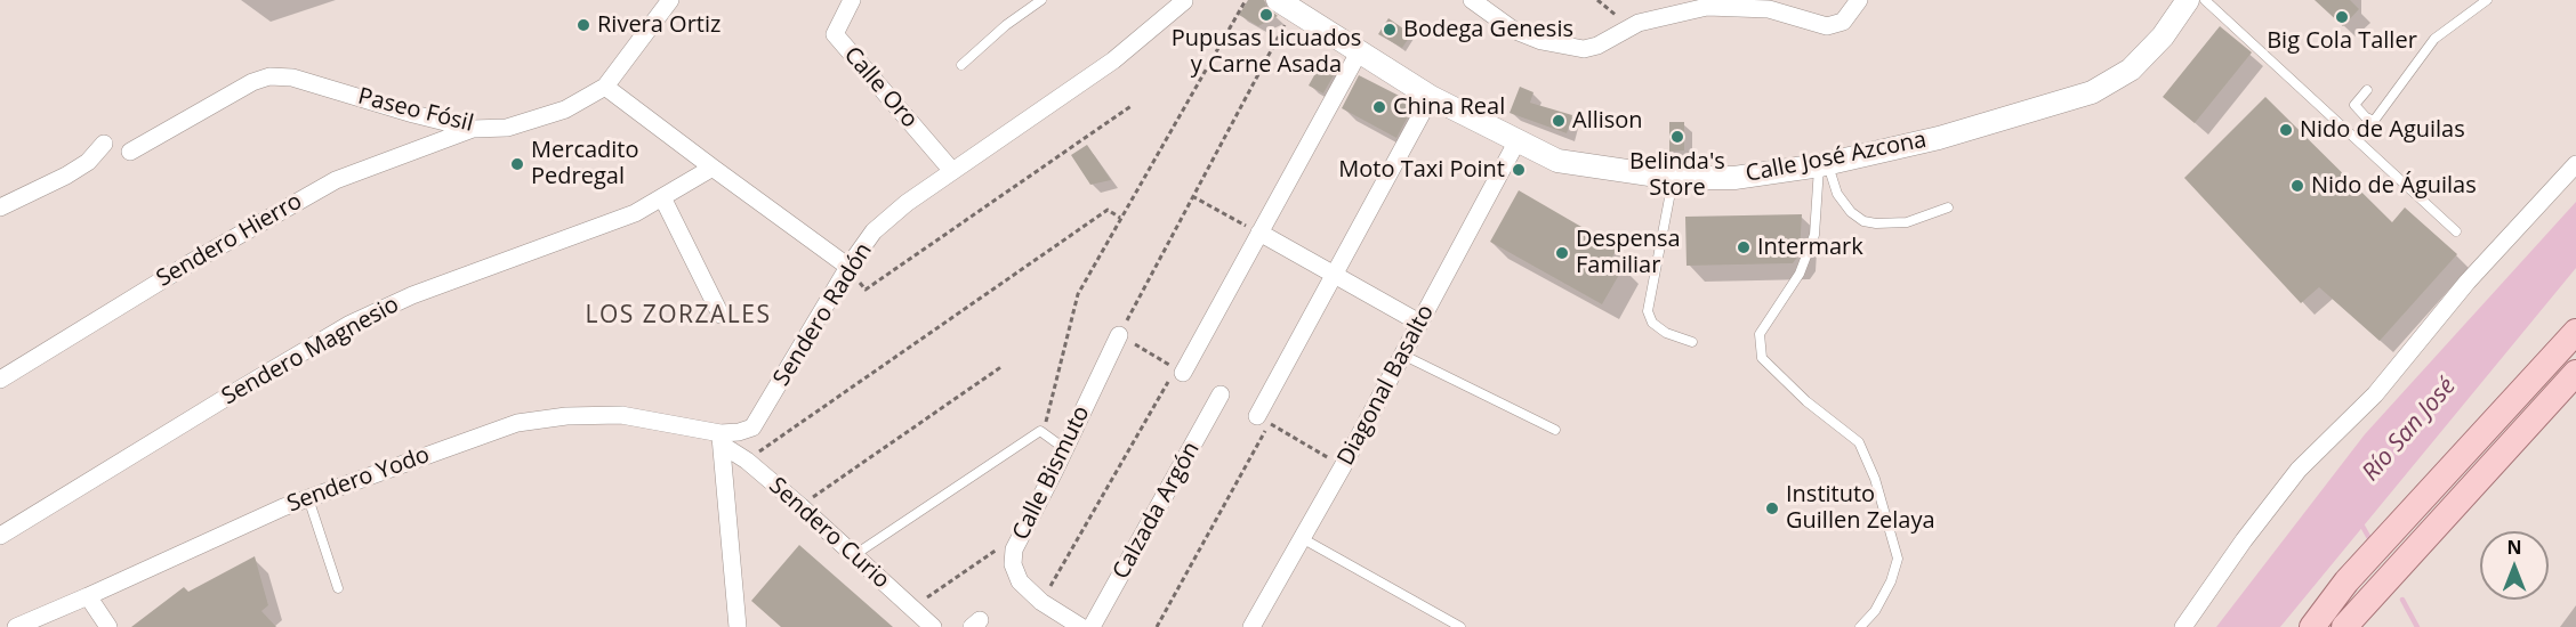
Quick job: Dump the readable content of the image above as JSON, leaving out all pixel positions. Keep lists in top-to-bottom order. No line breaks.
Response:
{"streets":{"main road":["Calle José Azcona"],"street":["Calle Oro","Paseo Fósil","Sendero Hierro","Sendero Radón","Sendero Magnesio","Diagonal Basalto","Calle Bismuto","Sendero Yodo","Calzada Argón","Sendero Curio"]},"crossings":[["Calle Oro","Sendero Radón"],["Paseo Fósil","Sendero Hierro"],["Calle José Azcona","Diagonal Basalto"],["Sendero Radón","Sendero Yodo"],["Sendero Radón","Sendero Curio"],["Sendero Yodo","Sendero Curio"]],"districts":["LOS ZORZALES"],"water":["Río San José"],"places":["Pupusas Licuados y Carne Asada","Big Cola Taller","Rivera Ortiz","Bodega Genesis","China Real","Allison","Nido de Aguilas","Belinda's Store","Mercadito Pedregal","Moto Taxi Point","Nido de Águilas","Intermark","Despensa Familiar","Instituto Guillen Zelaya"],"north":"top"}
